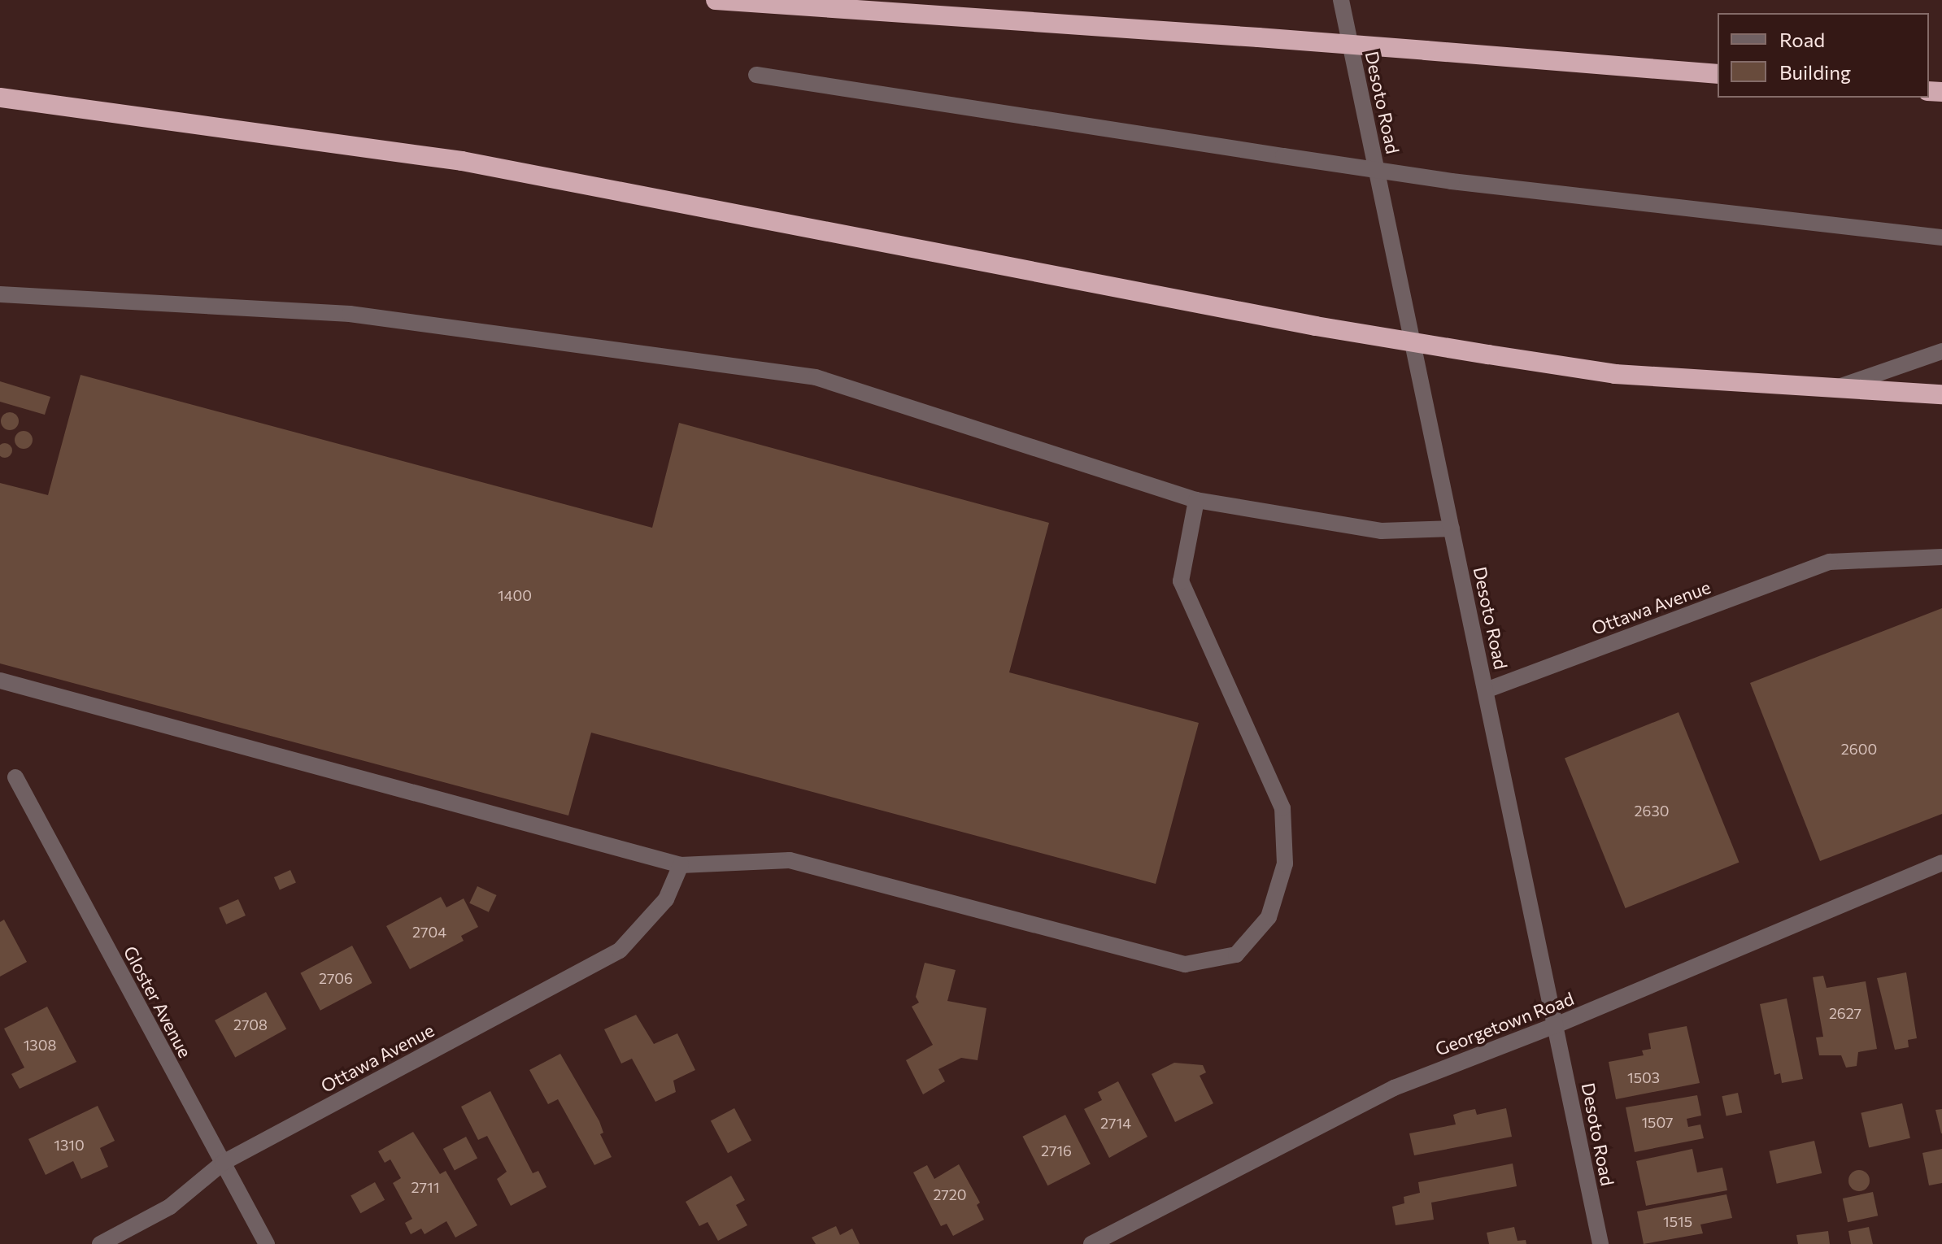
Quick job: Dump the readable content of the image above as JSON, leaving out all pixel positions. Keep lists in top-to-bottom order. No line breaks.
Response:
{"streets":{"street":["Desoto Road","Ottawa Avenue","Gloster Avenue","Georgetown Road"]},"crossings":[["Desoto Road","Ottawa Avenue"],["Desoto Road","Georgetown Road"],["Ottawa Avenue","Gloster Avenue"]],"house_numbers":["1400","2600","2630","2704","2706","2627","2708","1308","1503","1507","2714","1310","2716","2711","2720","1515"],"legend":["Road","Building"]}
